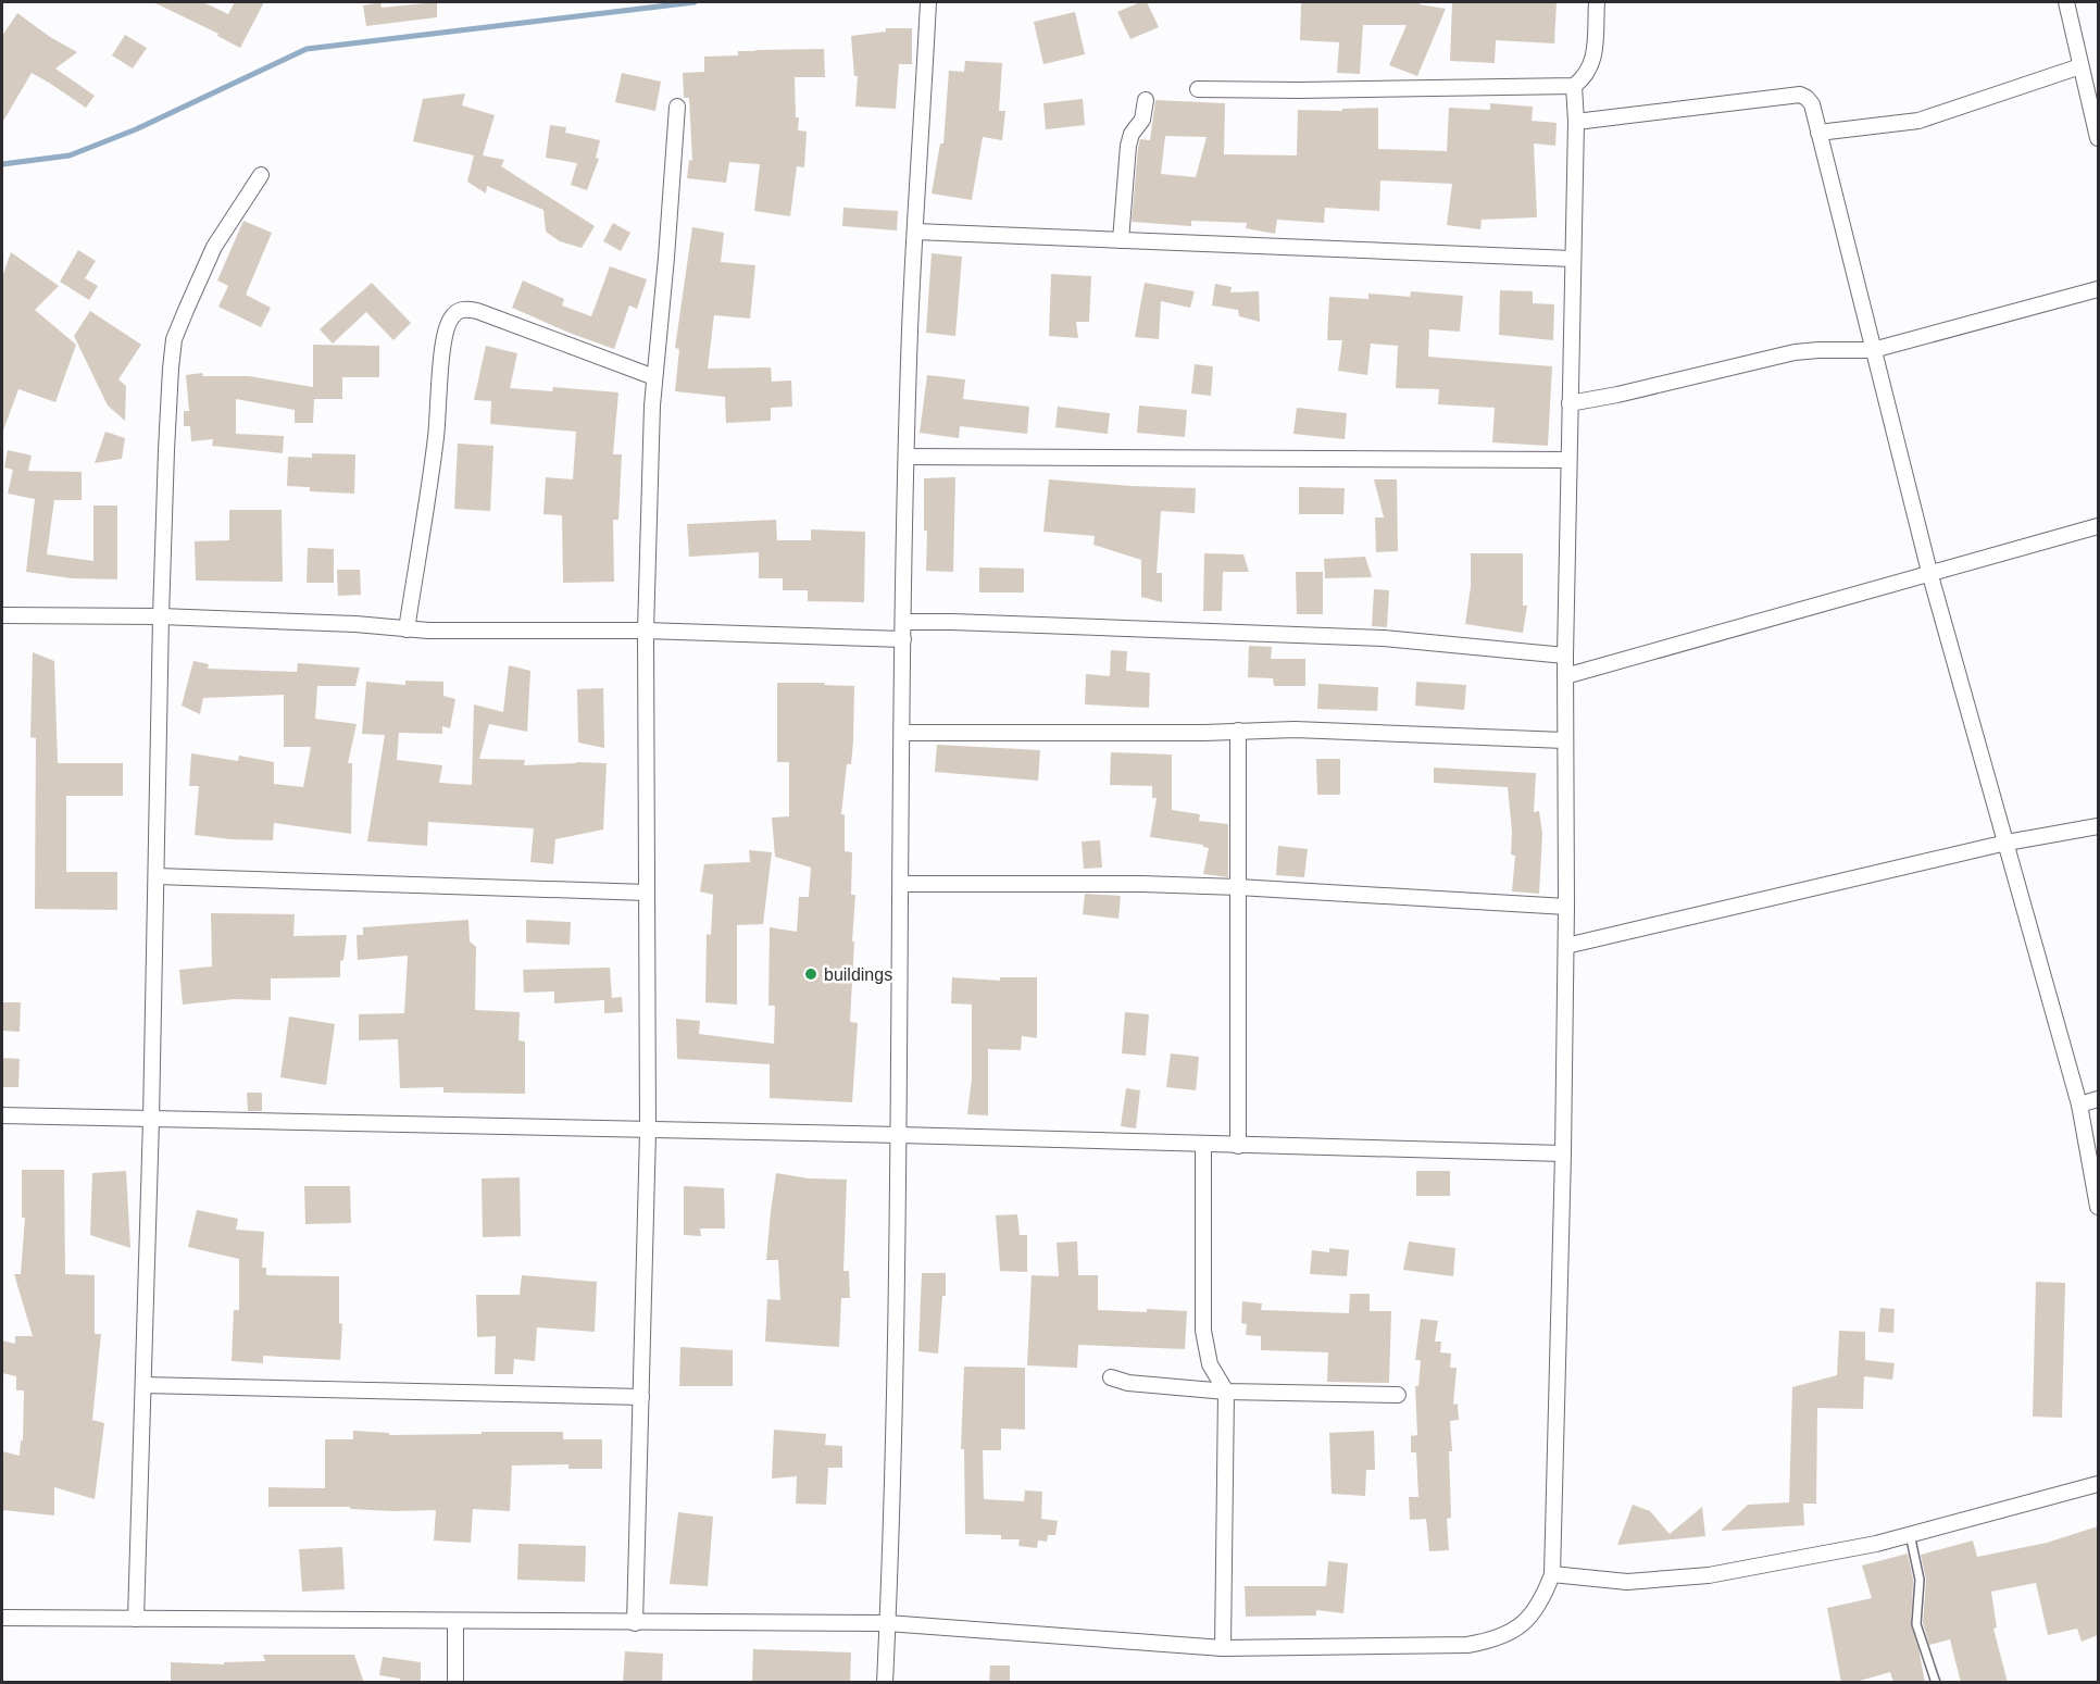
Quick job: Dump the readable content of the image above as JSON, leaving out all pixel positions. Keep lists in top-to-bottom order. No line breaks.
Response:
{"places":["buildings"]}
